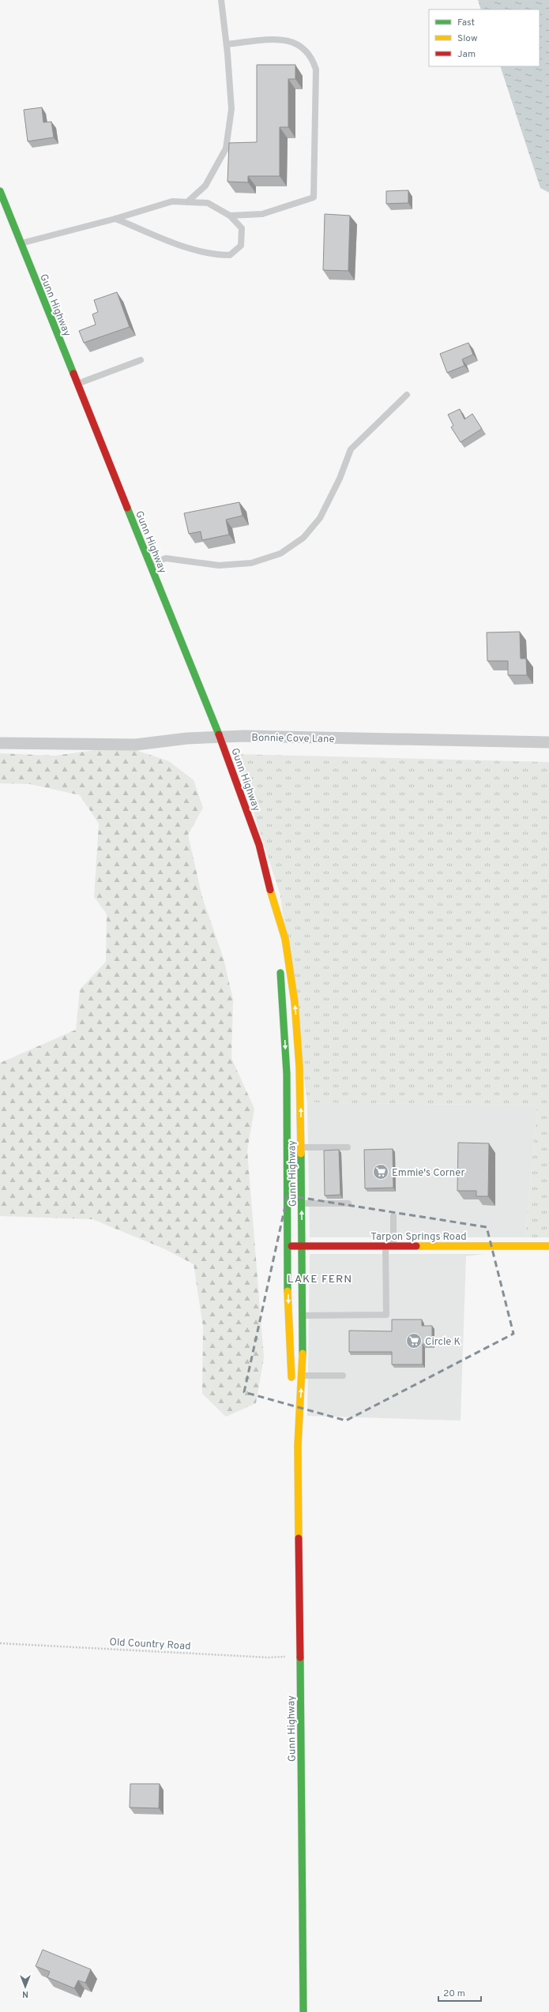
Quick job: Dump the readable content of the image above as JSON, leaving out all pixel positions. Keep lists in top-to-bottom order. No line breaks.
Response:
{"streets":{"main road":["Gunn Highway","Tarpon Springs Road"],"street":["Bonnie Cove Lane"],"path":["Old Country Road"]},"crossings":[["Gunn Highway","Bonnie Cove Lane"],["Gunn Highway","Tarpon Springs Road"],["Gunn Highway","Old Country Road"]],"districts":["LAKE FERN"],"places":{"supermarket":["Emmie's Corner","Circle K"]},"legend":["Fast","Slow","Jam"],"scale_bar":"20 m","north":"bottom"}
